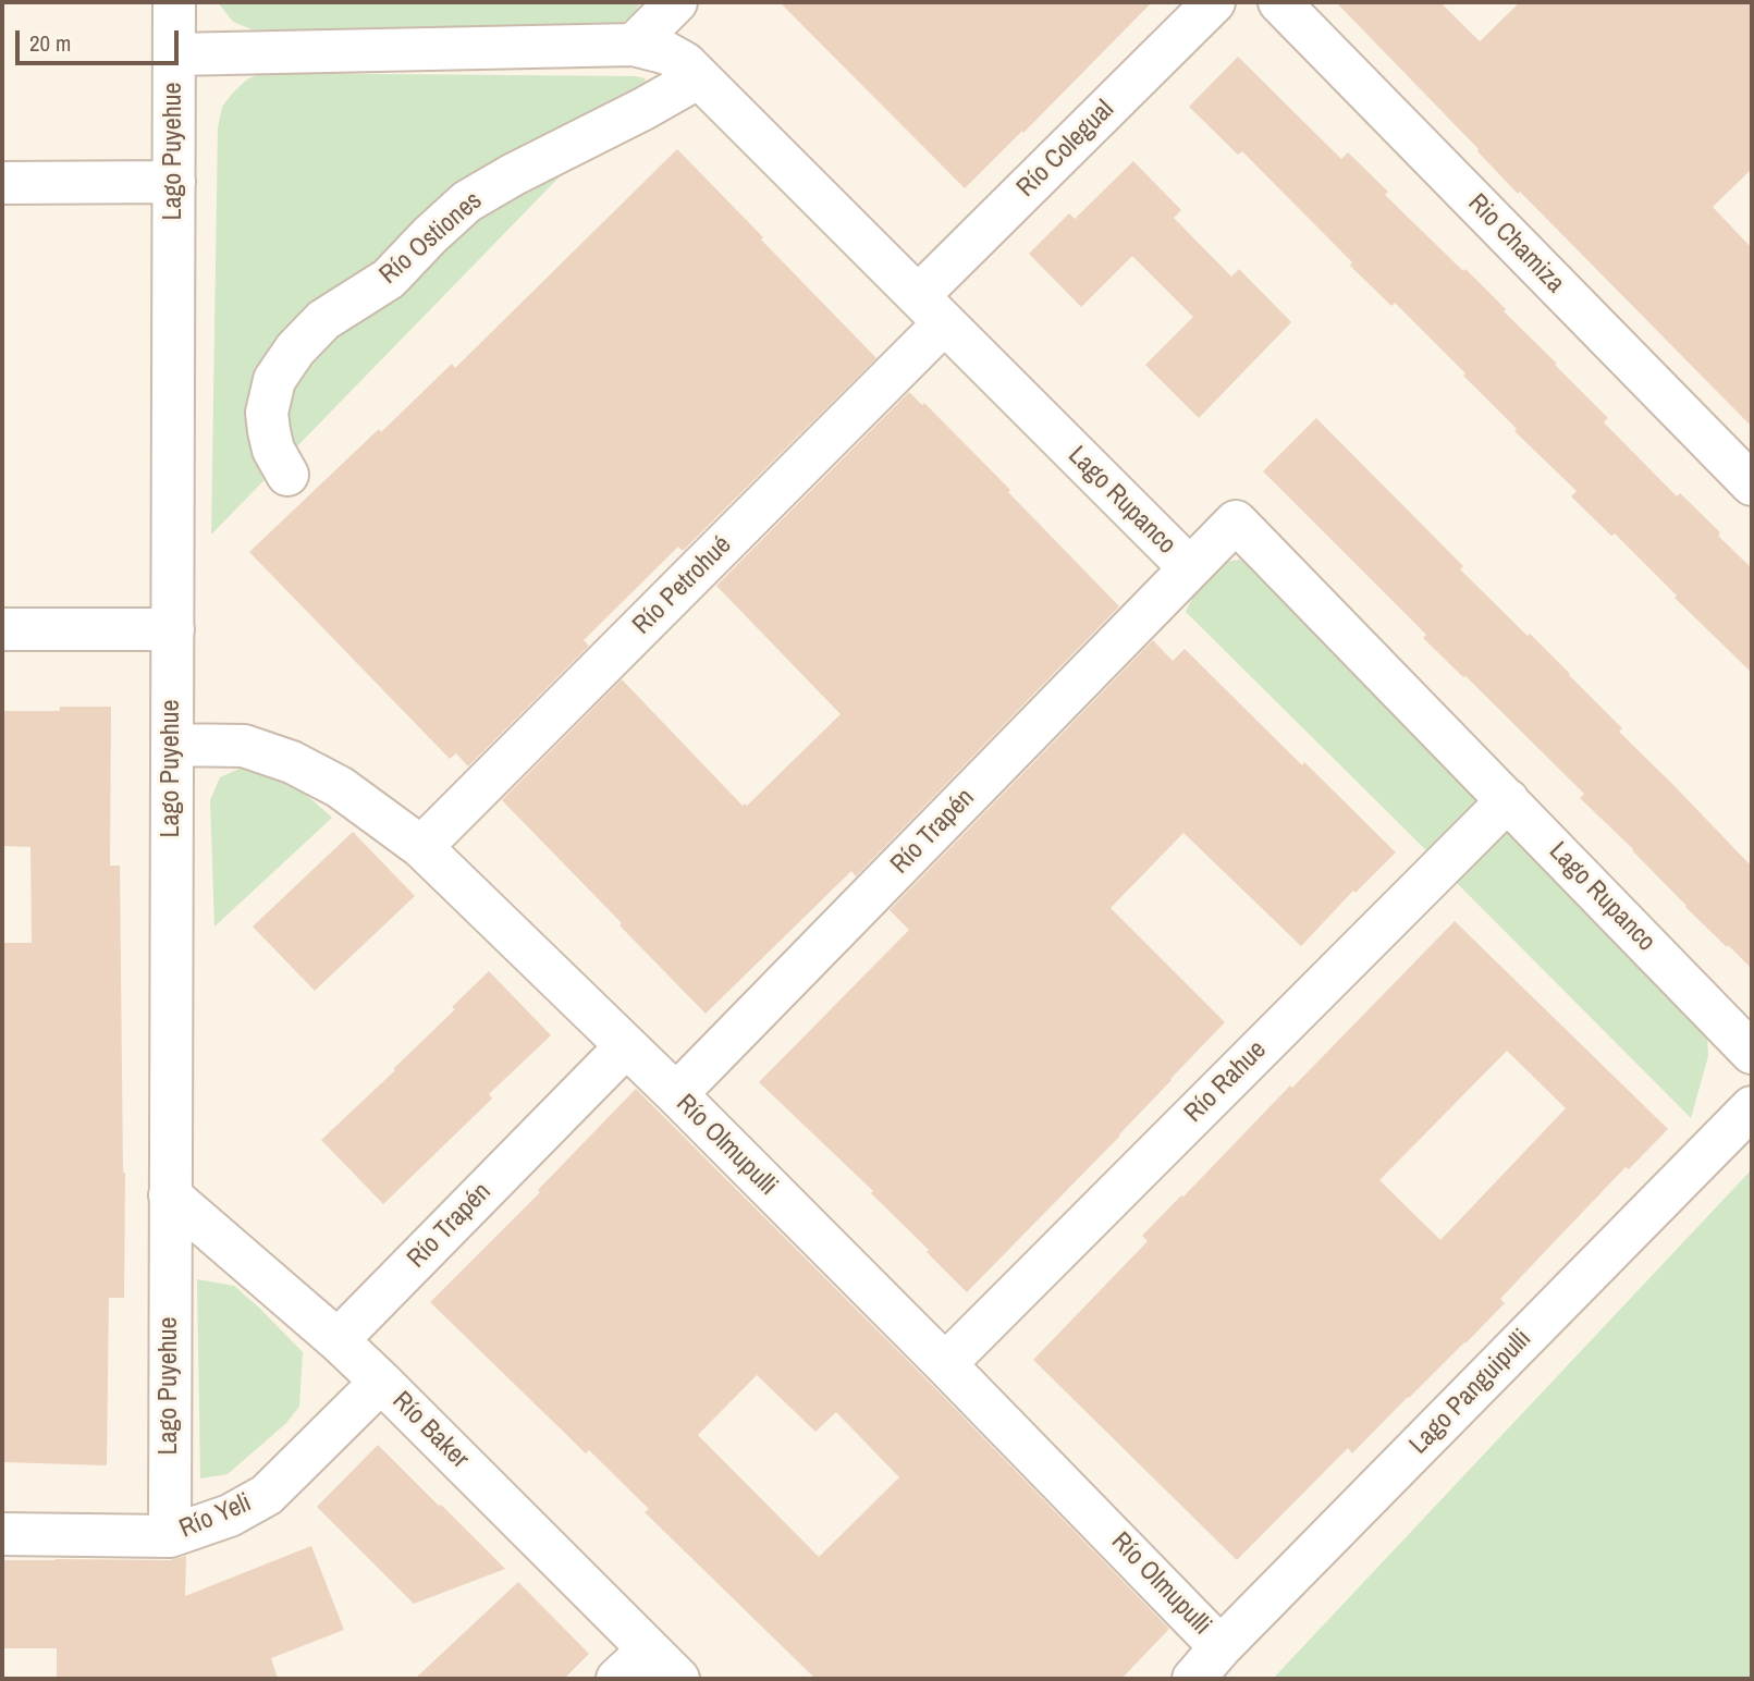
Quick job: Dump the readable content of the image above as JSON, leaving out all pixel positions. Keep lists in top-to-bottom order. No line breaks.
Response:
{"streets":{"street":["Río Colegual","Lago Puyehue","Río Ostiones","Rio Chamiza","Lago Rupanco","Río Petrohué","Río Trapén","Río Rahue","Río Olmupulli","Lago Panguipulli","Río Baker","Río Yeli"]},"crossings":[["Río Colegual","Lago Rupanco"],["Río Colegual","Río Petrohué"],["Lago Puyehue","Río Olmupulli"],["Lago Puyehue","Río Baker"],["Lago Puyehue","Río Yeli"],["Río Ostiones","Lago Rupanco"],["Lago Rupanco","Río Petrohué"],["Lago Rupanco","Río Trapén"],["Lago Rupanco","Río Rahue"],["Río Petrohué","Río Olmupulli"],["Río Trapén","Río Olmupulli"],["Río Trapén","Río Baker"],["Río Rahue","Río Olmupulli"],["Río Olmupulli","Lago Panguipulli"],["Río Baker","Río Yeli"]],"scale_bar":"20 m"}
